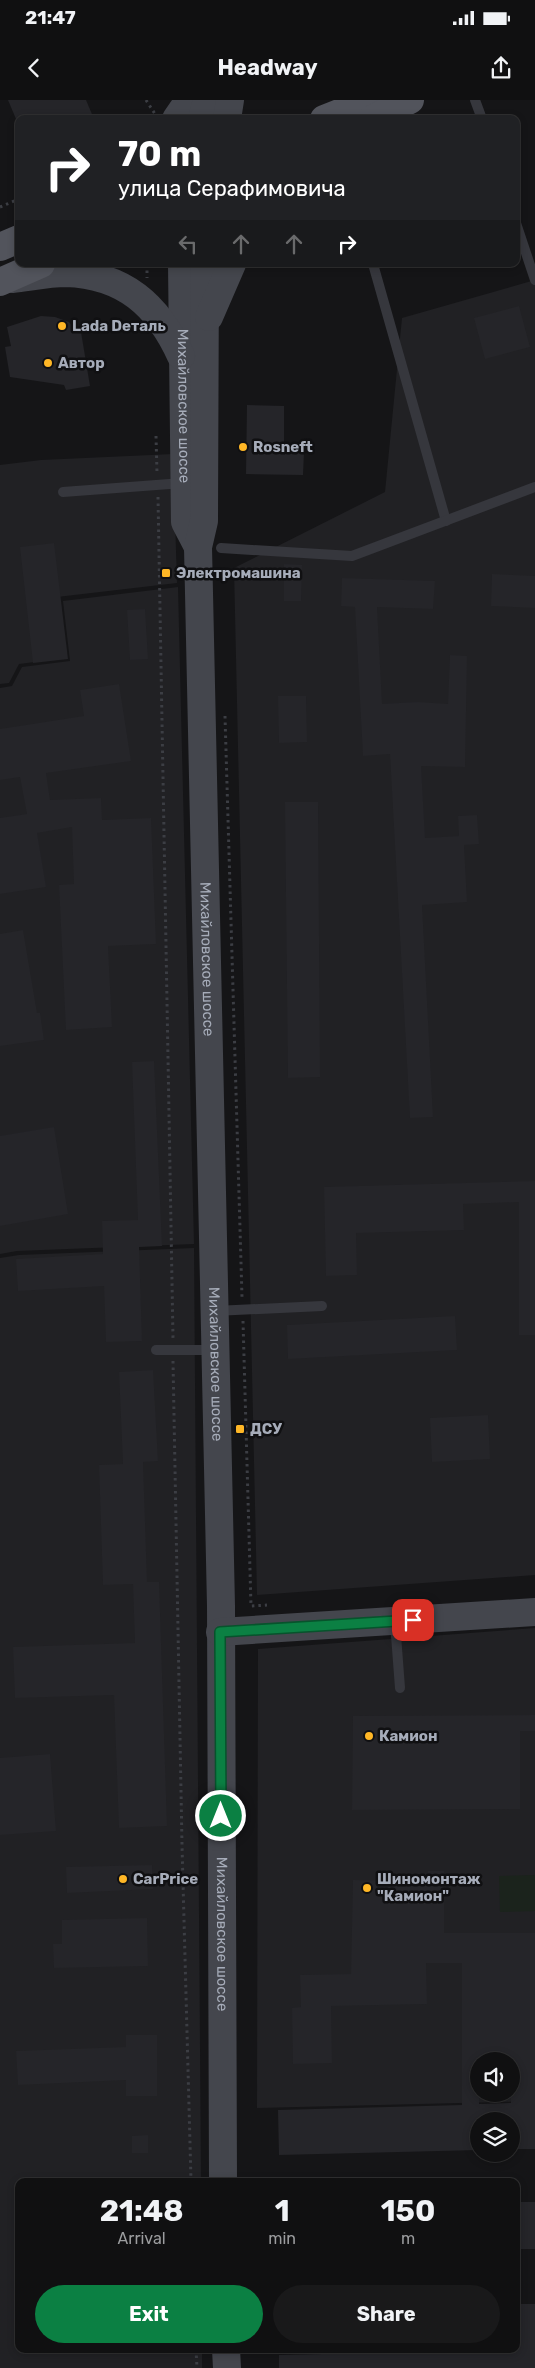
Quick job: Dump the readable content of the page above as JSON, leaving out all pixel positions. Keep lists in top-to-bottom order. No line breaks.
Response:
{"streets":{"main road":["Михайловское шоссе"]},"places":{"other":["Lada Dеталь","Автор","Rosneft","Камион","CarPrice","Шиномонтаж \"Камион\""],"transit":["Электромашина","ДСУ"]},"page":{"status":"21:47","header":"Headway","turn":["70 m","улица Серафимовича"],"eta":["21:48","Arrival","1","min","150","m"],"buttons":["Exit","Share"]}}
